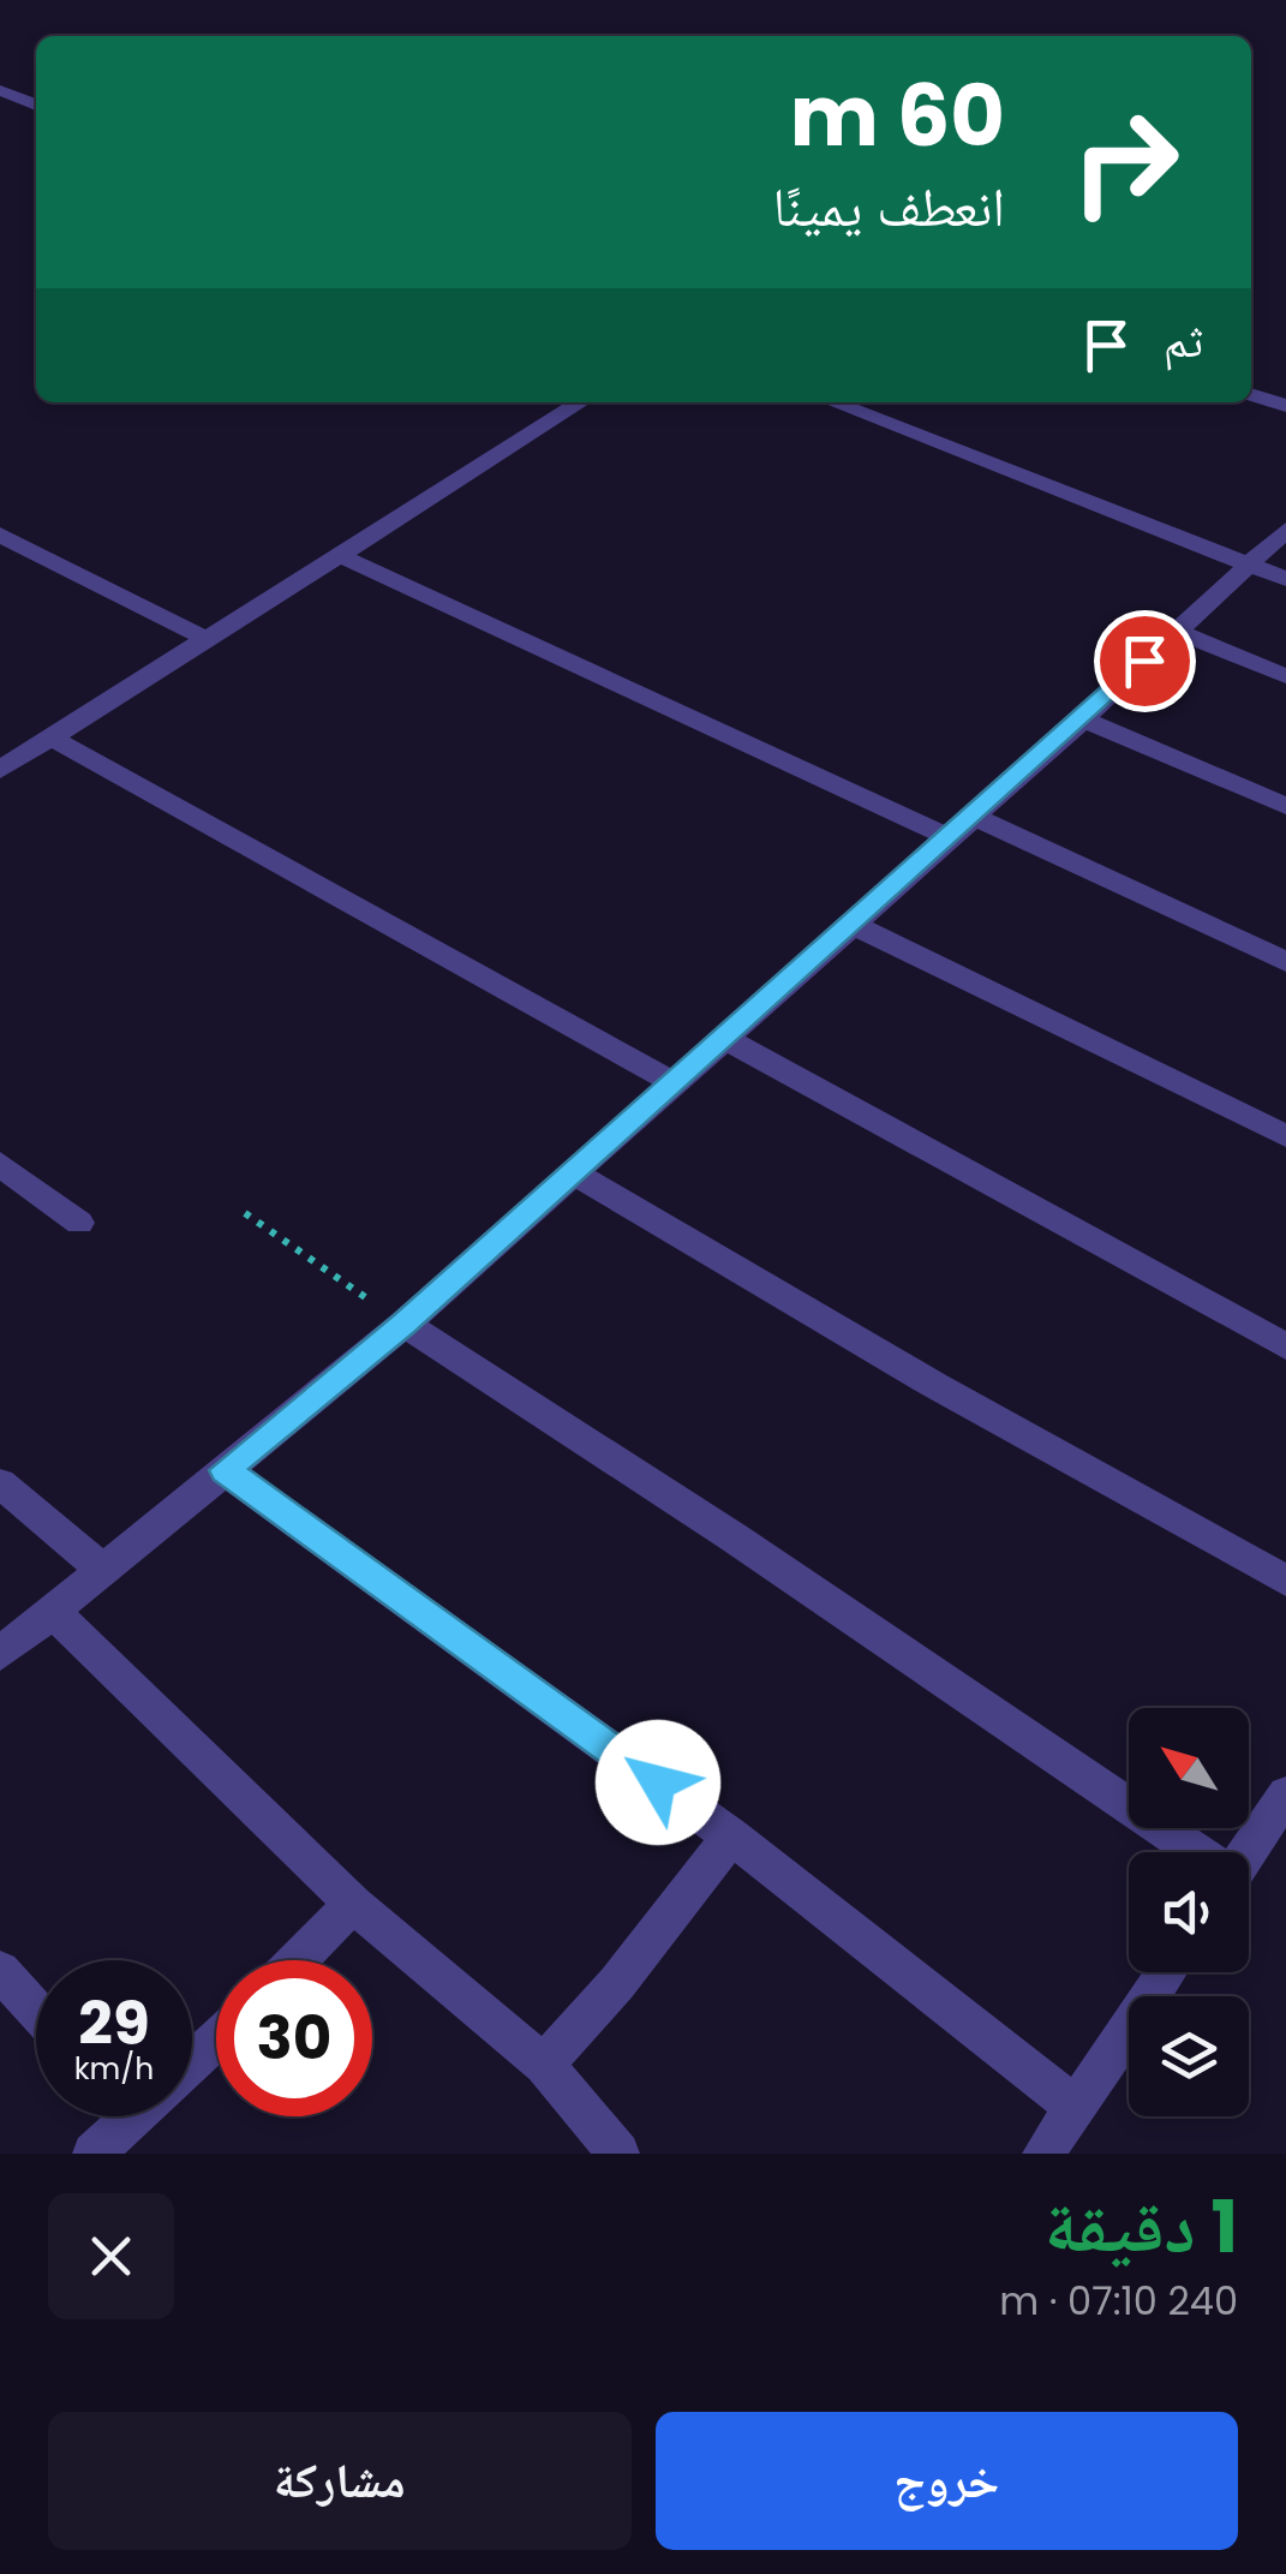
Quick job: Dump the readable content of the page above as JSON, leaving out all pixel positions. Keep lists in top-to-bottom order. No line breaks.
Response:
{"north":"top left","page":{"turn":["60 m","انعطف يمينًا"],"then":"ثم","speed":"29 km/h","limit":"30","heading":["1 دقيقة","240 m · 07:10"],"buttons":["خروج","مشاركة"]}}
